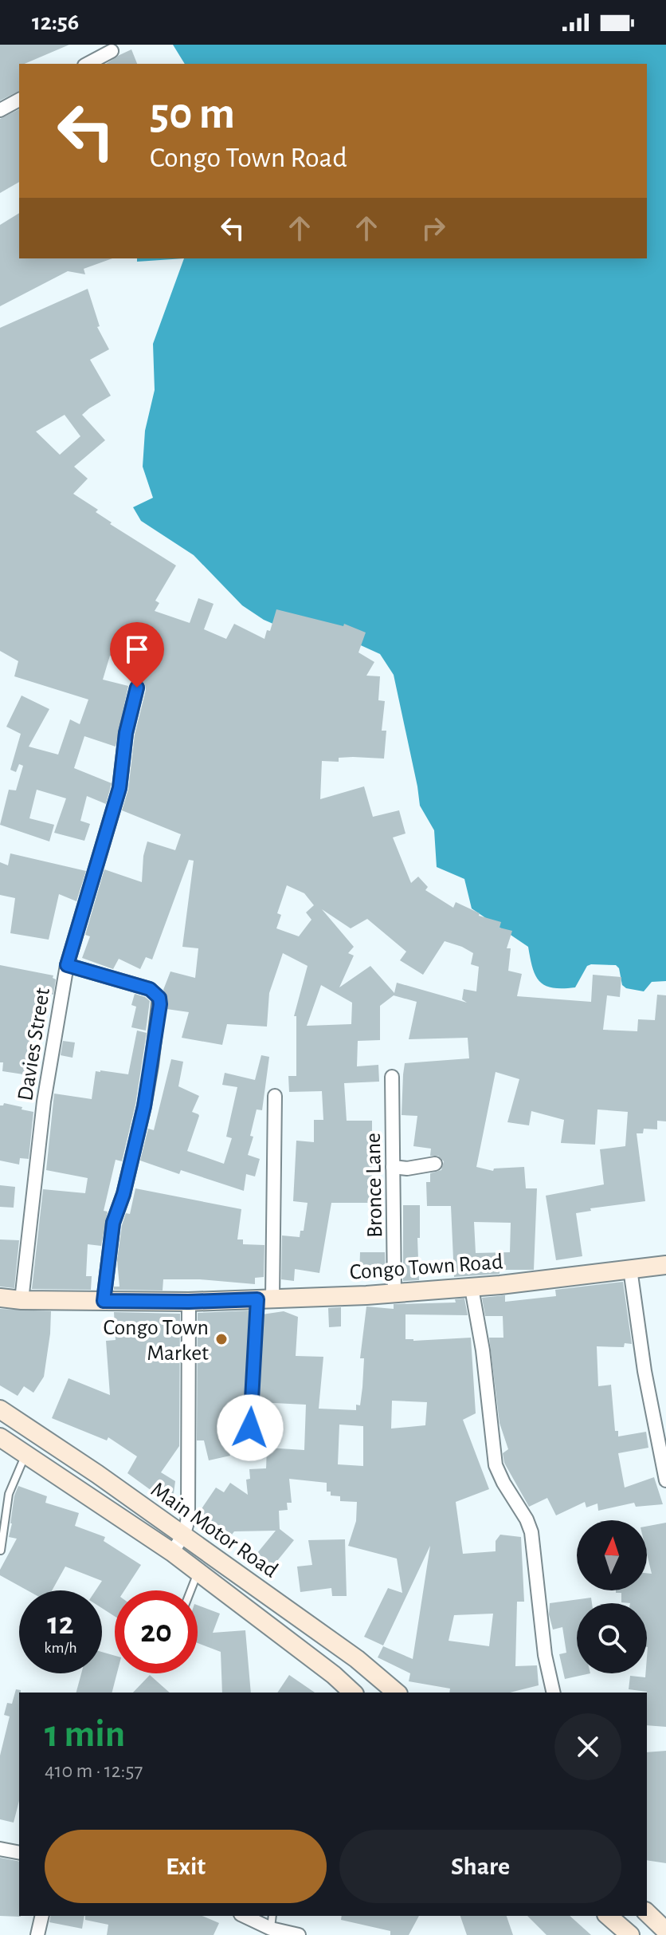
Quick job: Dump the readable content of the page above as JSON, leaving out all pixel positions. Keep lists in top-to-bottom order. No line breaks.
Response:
{"streets":{"main road":["Congo Town Road","Main Motor Road"],"street":["Davies Street","Bronce Lane"]},"crossings":[["Davies Street","Congo Town Road"],["Bronce Lane","Congo Town Road"]],"places":["Congo Town Market"],"north":"top","page":{"status":"12:56","turn":["50 m","Congo Town Road"],"speed":"12 km/h","limit":"20","heading":["1 min","410 m · 12:57"],"buttons":["Exit","Share"]}}
